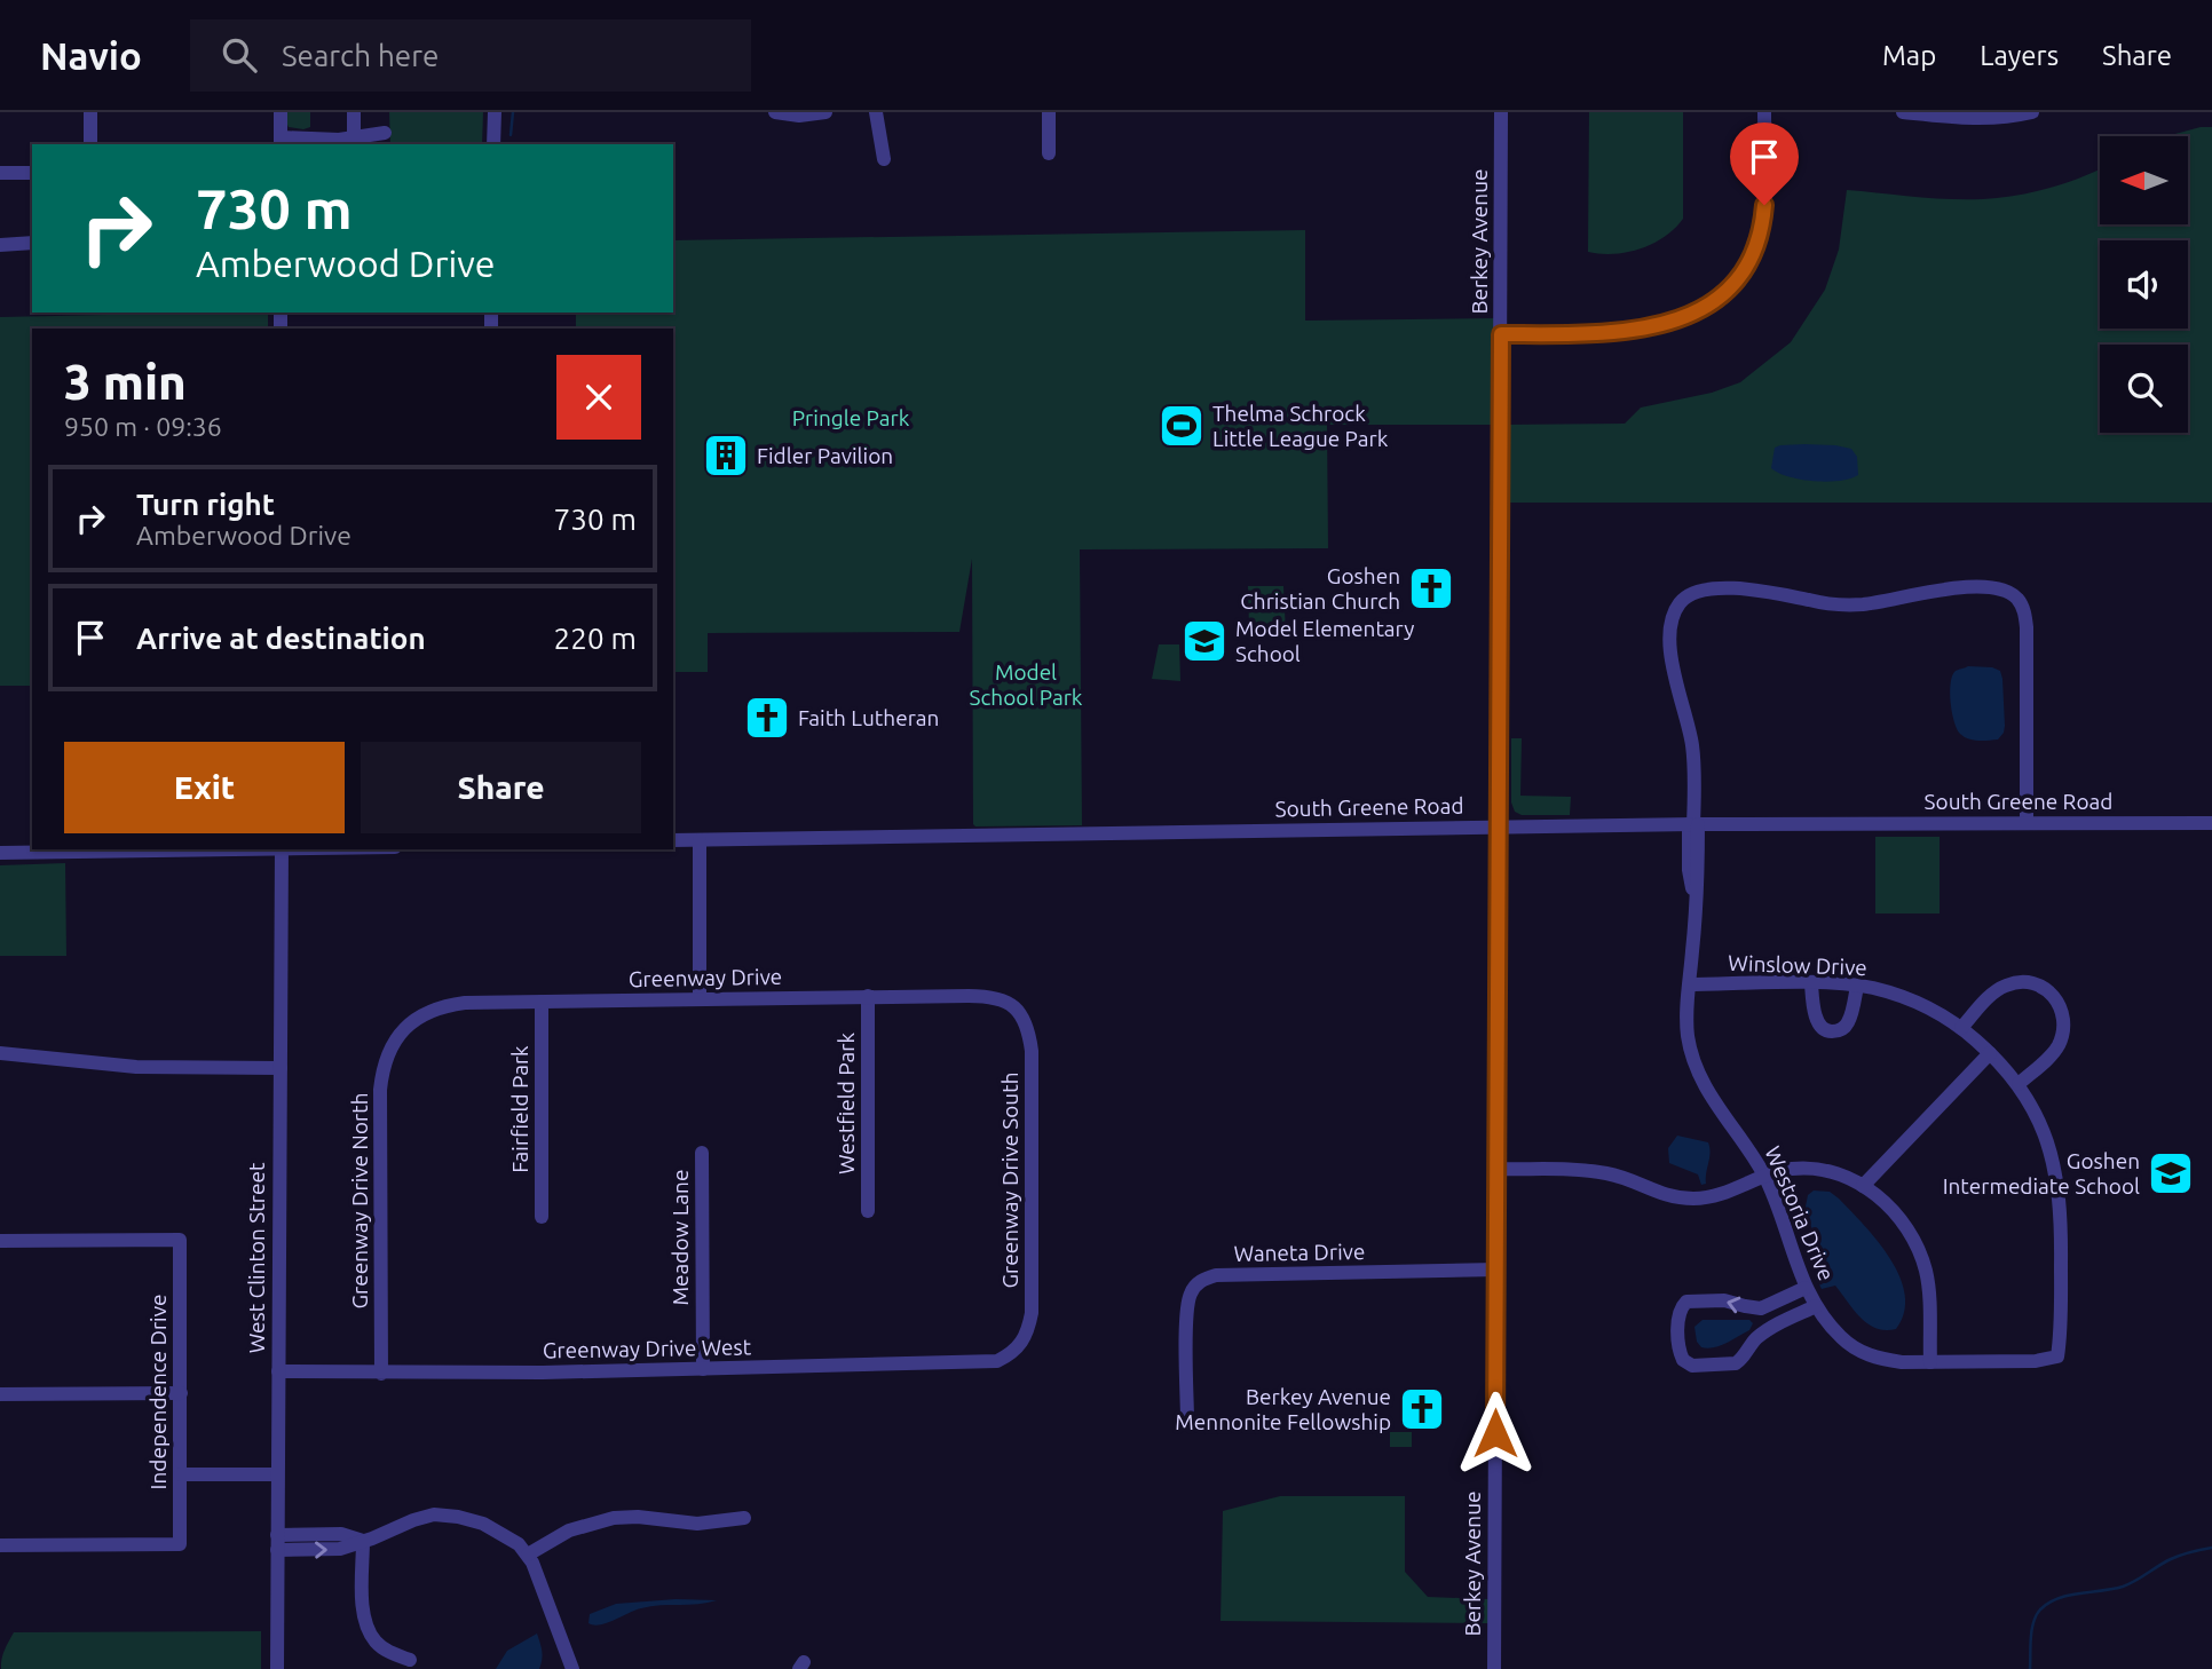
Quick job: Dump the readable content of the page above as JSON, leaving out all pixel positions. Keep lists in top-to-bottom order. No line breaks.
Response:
{"streets":{"street":["Berkey Avenue","South Greene Road","Winslow Drive","Greenway Drive","Westfield Park","Fairfield Park","Greenway Drive South","Greenway Drive North","Westoria Drive","Meadow Lane","Waneta Drive","West Clinton Street","Greenway Drive West","Independence Drive"]},"crossings":[["Berkey Avenue","South Greene Road"],["Berkey Avenue","Waneta Drive"],["South Greene Road","Westoria Drive"],["Winslow Drive","Westoria Drive"],["Greenway Drive","Westfield Park"],["Greenway Drive","Fairfield Park"],["Greenway Drive","Greenway Drive South"],["Greenway Drive","Greenway Drive North"],["Greenway Drive South","Greenway Drive West"],["Greenway Drive North","Greenway Drive West"],["Meadow Lane","Greenway Drive West"],["West Clinton Street","Greenway Drive West"]],"parks":["Pringle Park","Model School Park"],"places":{"sports":["Thelma Schrock Little League Park"],"building":["Fidler Pavilion"],"church":["Goshen Christian Church","Faith Lutheran","Berkey Avenue Mennonite Fellowship"],"school or university":["Model Elementary School","Goshen Intermediate School"]},"north":"left","page":{"header":"Navio","search":"Search here","nav":["Map","Layers","Share"],"turn":["730 m","Amberwood Drive"],"heading":["3 min","950 m · 09:36"],"list":[{"name":"Turn right","note":"Amberwood Drive","value":"730 m"},{"name":"Arrive at destination","value":"220 m"}],"buttons":["Exit","Share"]}}
